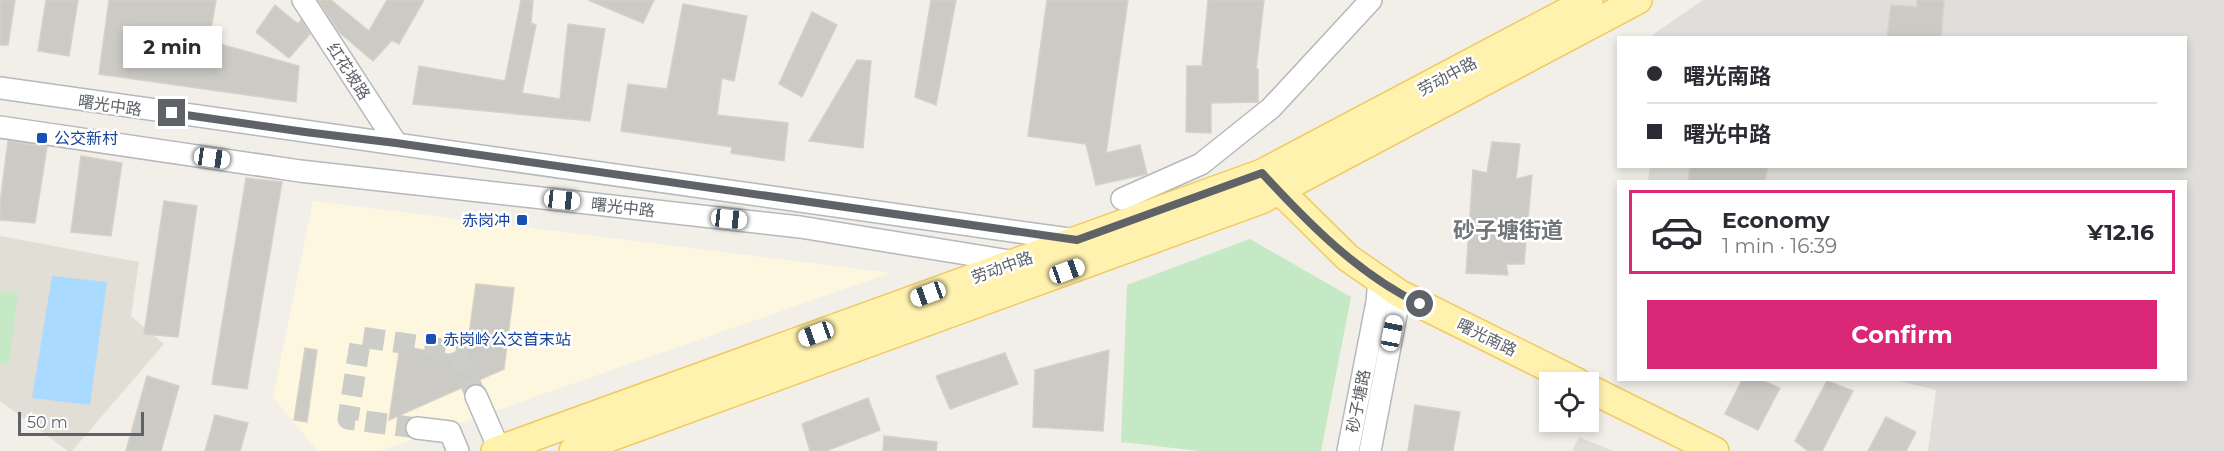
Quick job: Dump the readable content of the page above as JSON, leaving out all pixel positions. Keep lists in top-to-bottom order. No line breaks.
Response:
{"streets":{"main road":["劳动中路","曙光南路"],"street":["红花坡路","曙光中路","砂子塘路"]},"crossings":[["红花坡路","曙光中路"],["劳动中路","曙光中路"],["劳动中路","曙光南路"],["曙光南路","砂子塘路"]],"districts":["砂子塘街道"],"places":{"transit":["公交新村","赤岗冲","赤岗岭公交首末站"]},"scale_bar":"50 m","page":{"bubble":"2 min","banner":["曙光南路","曙光中路"],"list":[{"name":"Economy","note":"1 min · 16:39","value":"¥12.16"}],"buttons":"Confirm","scale":"50 m"}}
